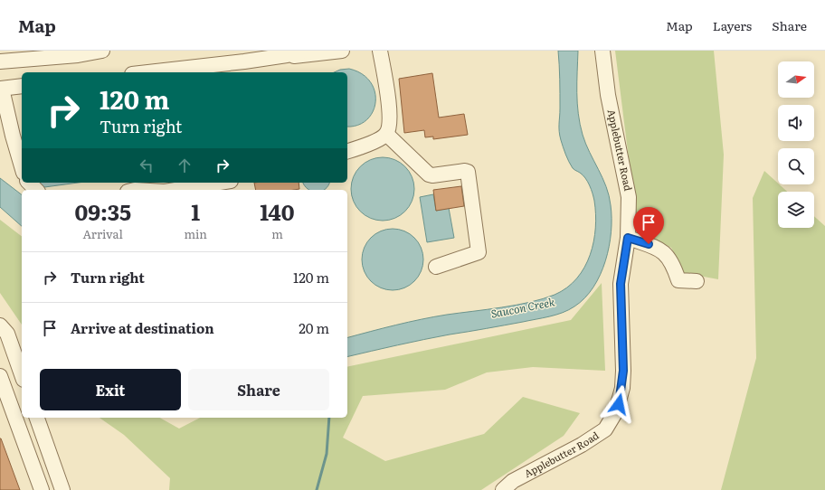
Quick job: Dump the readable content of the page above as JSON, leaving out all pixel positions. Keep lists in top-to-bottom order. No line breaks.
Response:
{"streets":{"street":["Applebutter Road"]},"water":["Saucon Creek"],"north":"right","page":{"header":"Map","nav":["Map","Layers","Share"],"turn":["120 m","Turn right"],"eta":["09:35","Arrival","1","min","140","m"],"list":[{"name":"Turn right","value":"120 m"},{"name":"Arrive at destination","value":"20 m"}],"buttons":["Exit","Share"]}}
